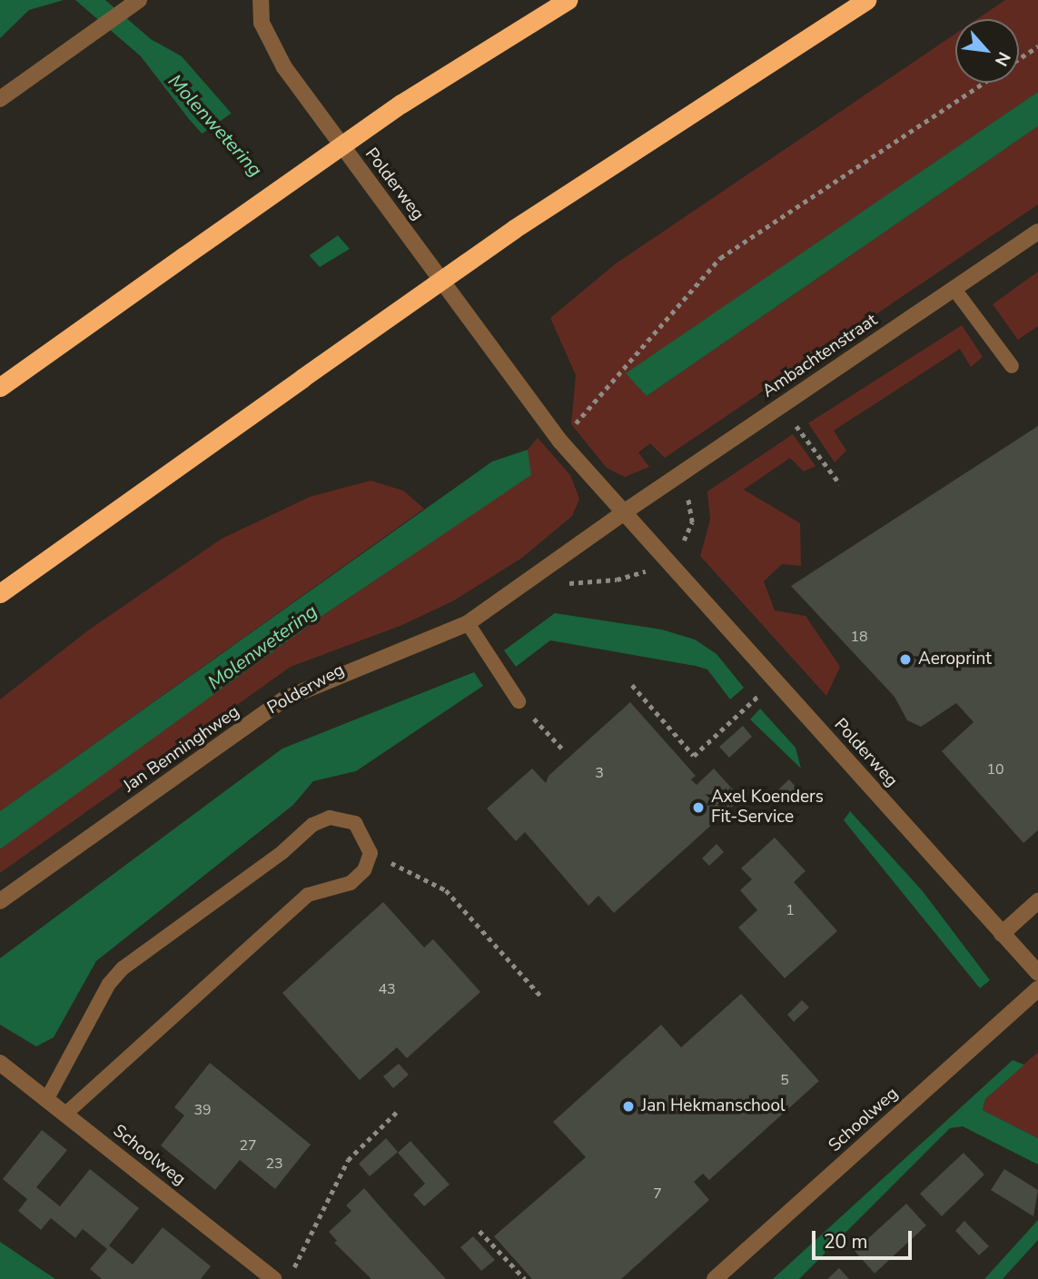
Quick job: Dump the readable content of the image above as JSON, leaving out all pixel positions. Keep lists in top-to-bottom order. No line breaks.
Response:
{"streets":{"street":["Polderweg","Ambachtenstraat","Jan Benninghweg","Schoolweg"]},"crossings":[["Polderweg","Ambachtenstraat"],["Polderweg","Jan Benninghweg"],["Ambachtenstraat","Jan Benninghweg"]],"water":["Molenwetering"],"places":["Aeroprint","Axel Koenders Fit-Service","Jan Hekmanschool"],"house_numbers":["18","10","3","1","43","5","39","27","23","7"],"scale_bar":"20 m","north":"bottom right"}
